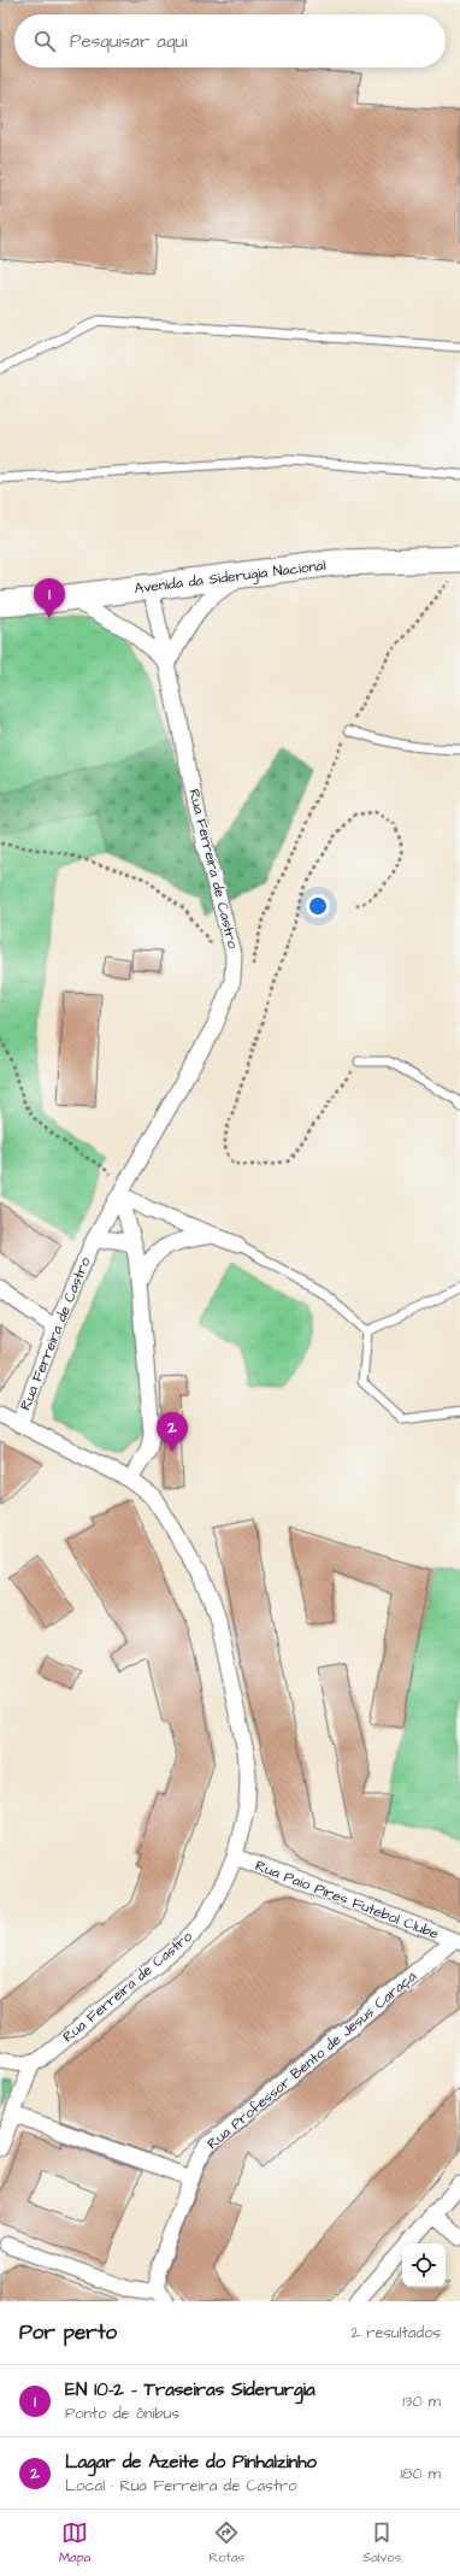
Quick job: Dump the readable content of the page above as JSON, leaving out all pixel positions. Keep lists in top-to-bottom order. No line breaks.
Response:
{"streets":{"main road":["Avenida da Siderugia Nacional"],"street":["Rua Ferreira de Castro","Rua Paio Pires Futebol Clube","Rua Professor Bento de Jesus Caraça"]},"crossings":[["Avenida da Siderugia Nacional","Rua Ferreira de Castro"],["Rua Ferreira de Castro","Rua Paio Pires Futebol Clube"],["Rua Paio Pires Futebol Clube","Rua Professor Bento de Jesus Caraça"]],"page":{"search":"Pesquisar aqui","pins":["1","2"],"heading":["Por perto","2 resultados"],"list":[{"mark":"1","name":"EN 10-2 - Traseiras Siderurgia","note":"Ponto de ônibus","value":"130 m"},{"mark":"2","name":"Lagar de Azeite do Pinhalzinho","note":"Local · Rua Ferreira de Castro","value":"180 m"}],"nav":["Mapa","Rotas","Salvos"]}}
